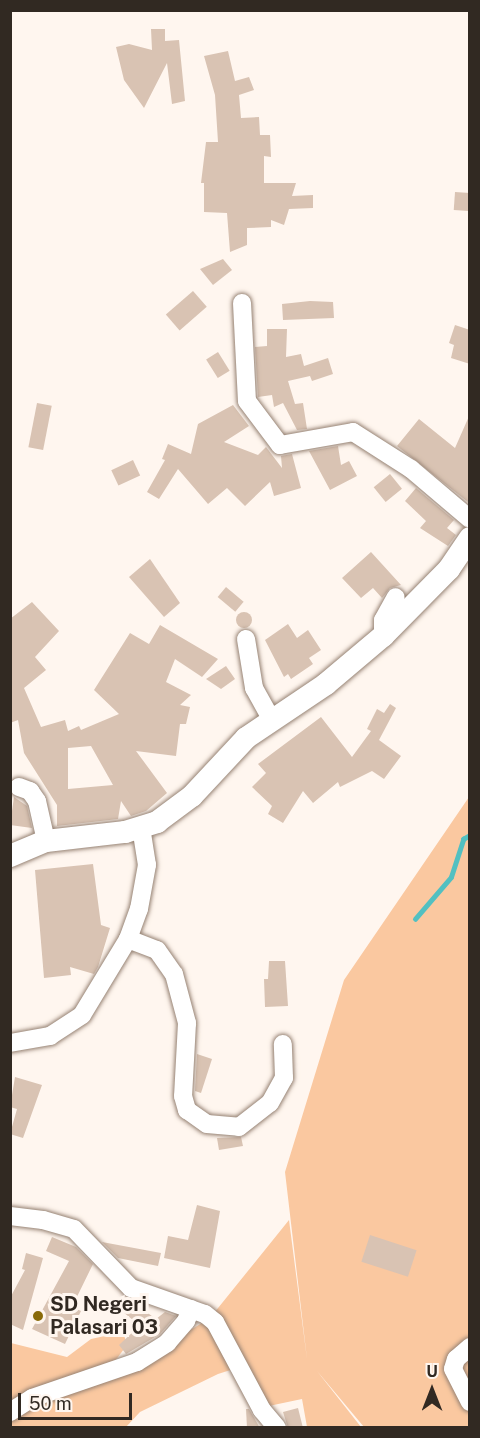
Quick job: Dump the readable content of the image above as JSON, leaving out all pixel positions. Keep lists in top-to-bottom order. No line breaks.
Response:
{"places":["SD Negeri Palasari 03"],"scale_bar":"50 m","north":"top"}
